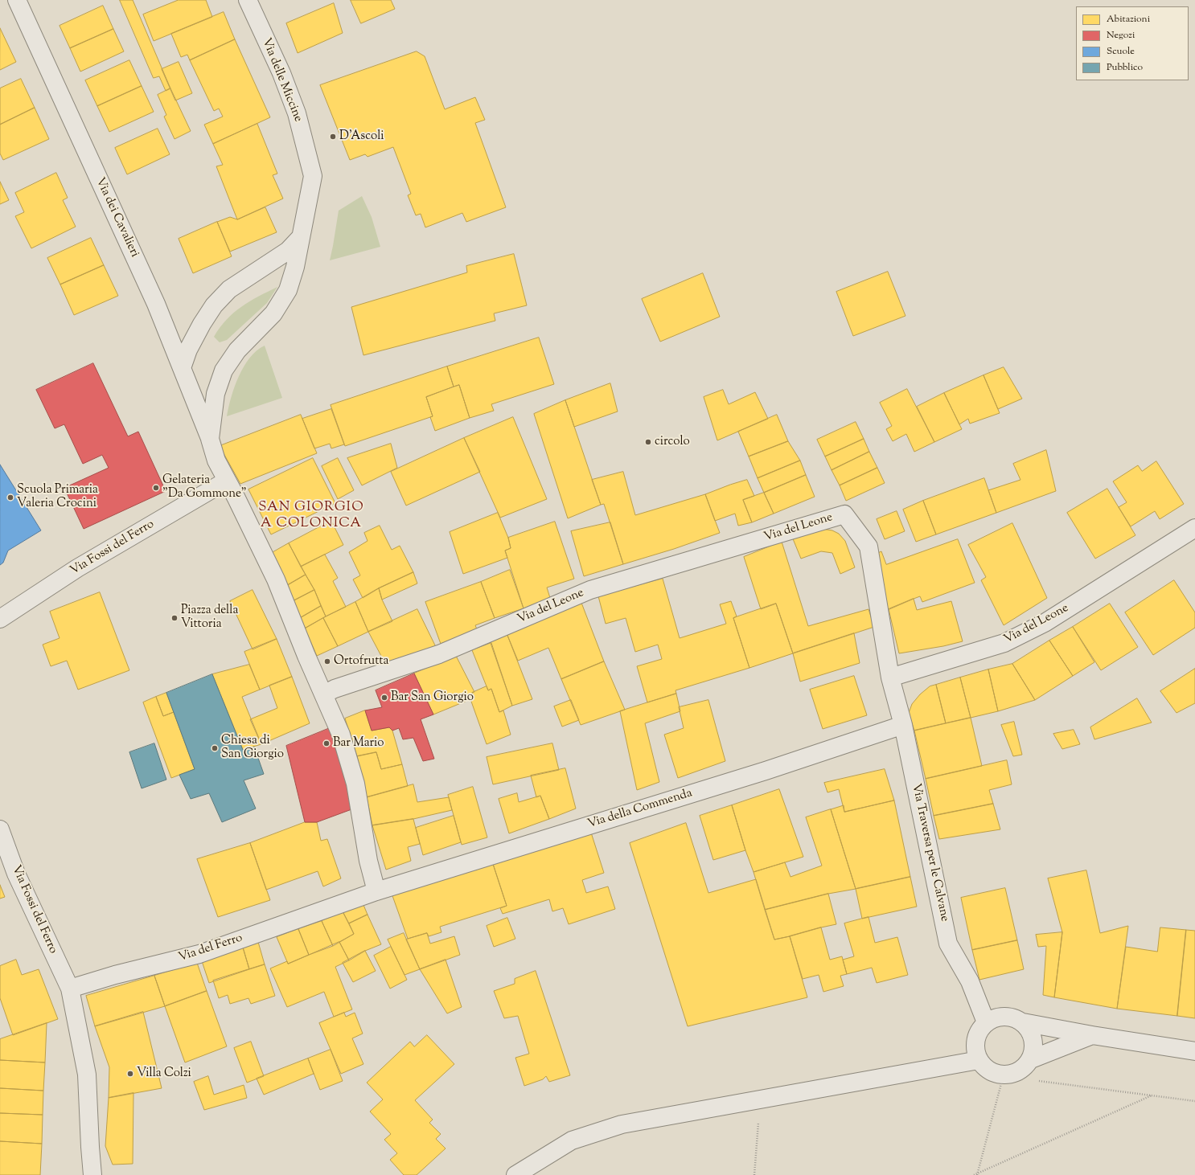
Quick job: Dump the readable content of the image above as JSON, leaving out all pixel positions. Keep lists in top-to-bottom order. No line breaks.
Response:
{"streets":{"street":["Via delle Miccine","Via dei Cavalieri","Via del Leone","Via Fossi del Ferro","Via della Commenda","Via Traversa per le Calvane","Via del Ferro"]},"crossings":[["Via delle Miccine","Via dei Cavalieri"],["Via delle Miccine","Via del Leone"],["Via delle Miccine","Via Fossi del Ferro"],["Via delle Miccine","Via della Commenda"],["Via delle Miccine","Via del Ferro"],["Via del Leone","Via Traversa per le Calvane"],["Via Fossi del Ferro","Via del Ferro"],["Via della Commenda","Via Traversa per le Calvane"],["Via della Commenda","Via del Ferro"]],"districts":["SAN GIORGIO A COLONICA"],"places":["D'Ascoli","circolo","Gelateria \"Da Gommone\"","Scuola Primaria Valeria Crocini","Piazza della Vittoria","Ortofrutta","Bar San Giorgio","Bar Mario","Chiesa di San Giorgio","Villa Colzi"],"legend":["Abitazioni","Negozi","Scuole","Pubblico"]}
